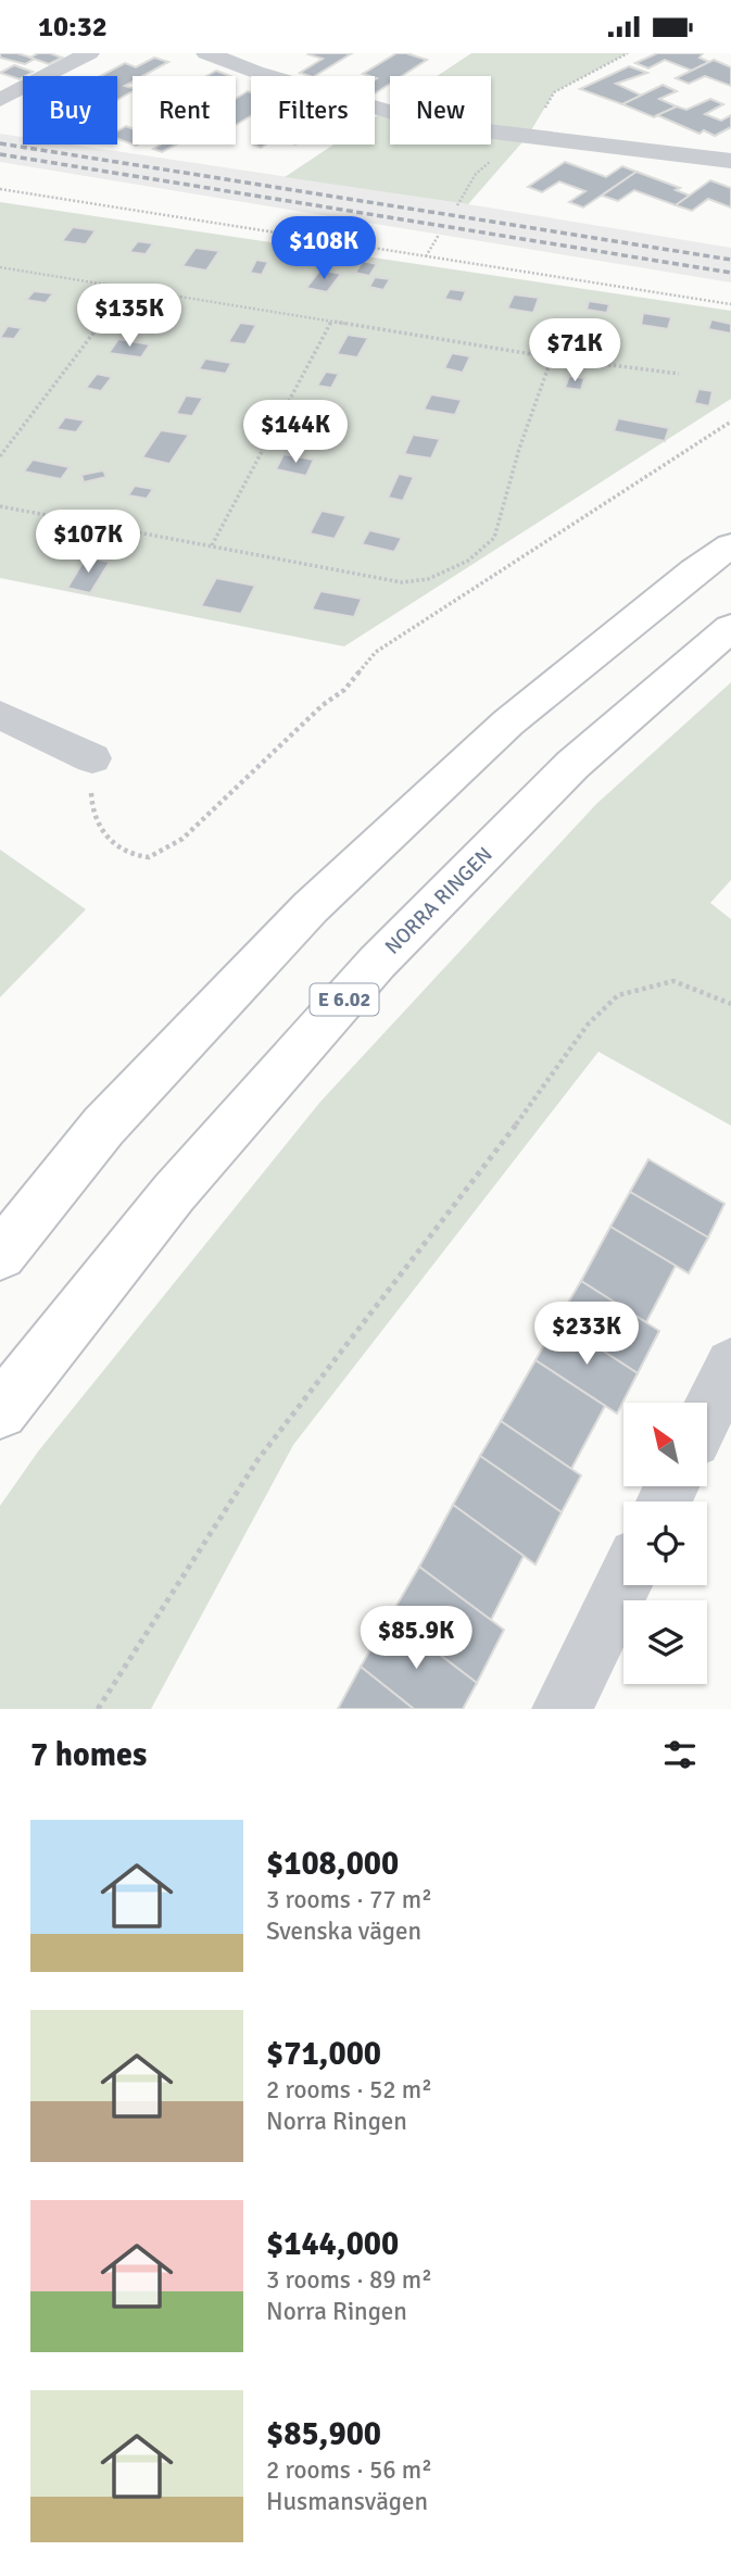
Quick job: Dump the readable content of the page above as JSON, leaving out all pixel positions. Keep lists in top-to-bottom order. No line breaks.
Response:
{"streets":{"main road":["NORRA RINGEN","E 6.02"]},"north":"top left","page":{"status":"10:32","chip":["Buy","Rent","Filters","New"],"price":["$108K","$135K","$71K","$144K","$107K","$233K","$85.9K"],"heading":"7 homes","list":[{"name":"$108,000","note":"3 rooms · 77 m² · Svenska vägen"},{"name":"$71,000","note":"2 rooms · 52 m² · Norra Ringen"},{"name":"$144,000","note":"3 rooms · 89 m² · Norra Ringen"},{"name":"$85,900","note":"2 rooms · 56 m² · Husmansvägen"}]}}
